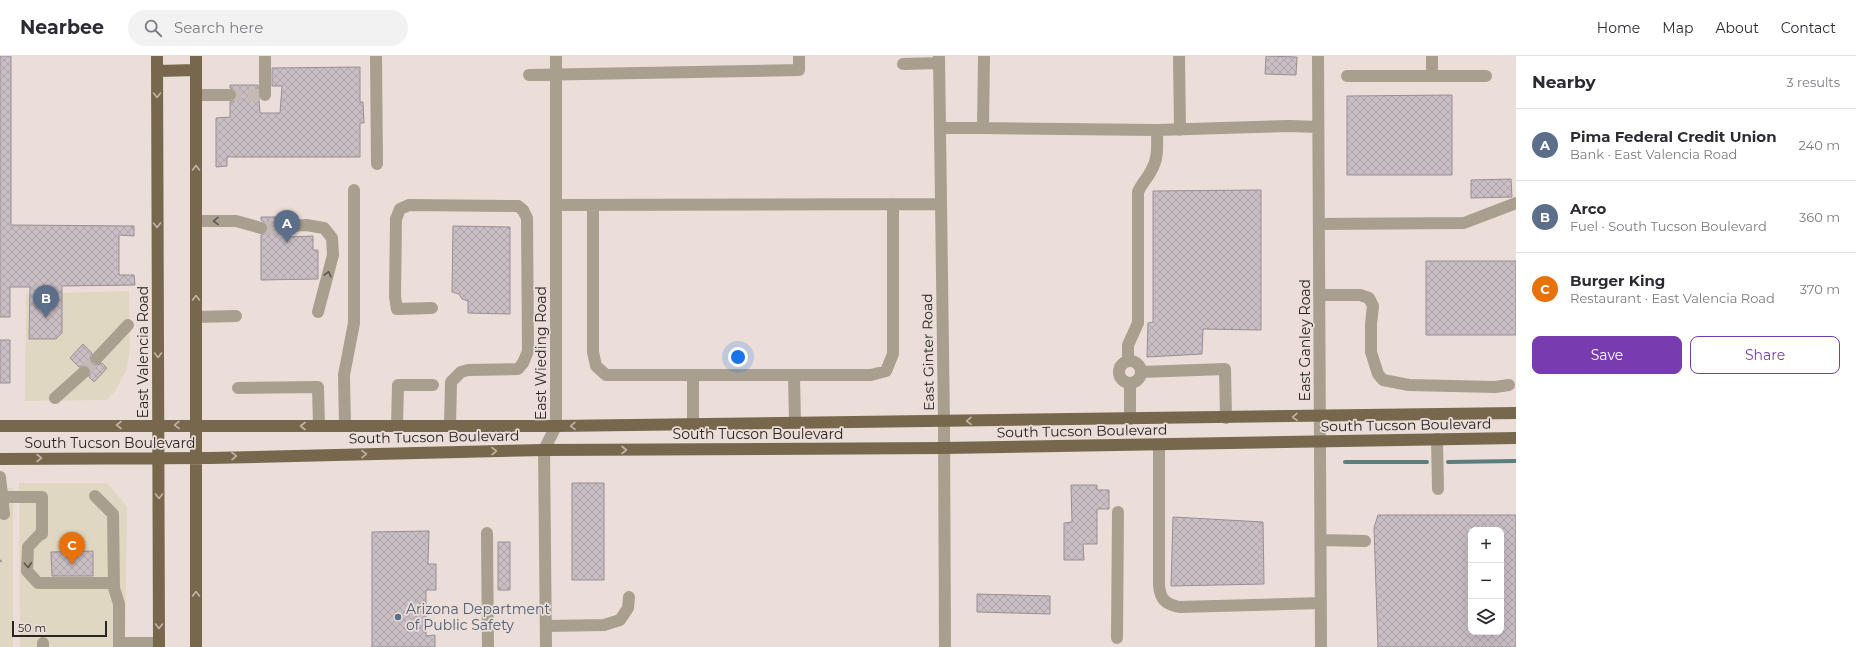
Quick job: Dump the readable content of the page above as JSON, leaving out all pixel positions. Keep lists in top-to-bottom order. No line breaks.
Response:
{"streets":{"main road":["East Valencia Road","South Tucson Boulevard"],"street":["East Ganley Road","East Ginter Road","East Wieding Road"]},"crossings":[["East Ganley Road","South Tucson Boulevard"],["East Valencia Road","South Tucson Boulevard"],["East Ginter Road","South Tucson Boulevard"],["East Wieding Road","South Tucson Boulevard"]],"places":["Arizona Department of Public Safety"],"scale_bar":"50 m","page":{"header":"Nearbee","search":"Search here","nav":["Home","Map","About","Contact"],"heading":["Nearby","3 results"],"list":[{"mark":"A","name":"Pima Federal Credit Union","note":"Bank · East Valencia Road","value":"240 m"},{"mark":"B","name":"Arco","note":"Fuel · South Tucson Boulevard","value":"360 m"},{"mark":"C","name":"Burger King","note":"Restaurant · East Valencia Road","value":"370 m"}],"pins":["A","B","C"],"buttons":["Save","Share"],"map_buttons":["+","−"],"scale":"50 m"}}
